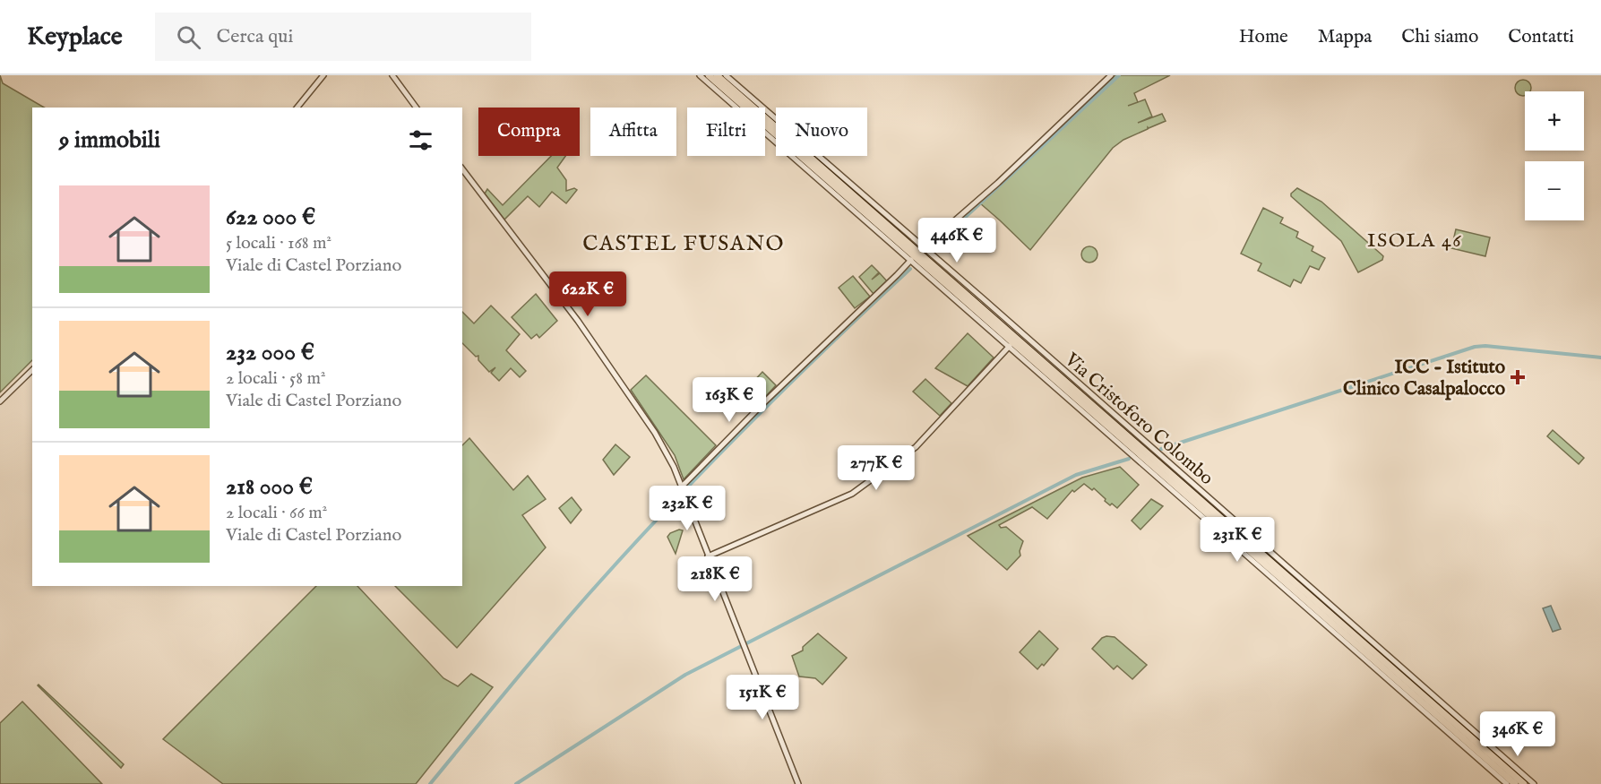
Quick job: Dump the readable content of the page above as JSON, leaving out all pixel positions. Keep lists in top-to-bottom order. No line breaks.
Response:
{"streets":{"main road":["Via Cristoforo Colombo"]},"districts":["ISOLA 46","CASTEL FUSANO"],"places":{"health":["ICC - Istituto Clinico Casalpalocco"]},"page":{"header":"Keyplace","search":"Cerca qui","nav":["Home","Mappa","Chi siamo","Contatti"],"map_buttons":["+","−"],"chip":["Compra","Affitta","Filtri","Nuovo"],"heading":"9 immobili","list":[{"name":"622 000 €","note":"5 locali · 168 m² · Viale di Castel Porziano"},{"name":"232 000 €","note":"2 locali · 58 m² · Viale di Castel Porziano"},{"name":"218 000 €","note":"2 locali · 66 m² · Viale di Castel Porziano"}],"price":["446K €","622K €","163K €","277K €","232K €","231K €","218K €","151K €","346K €"]}}
